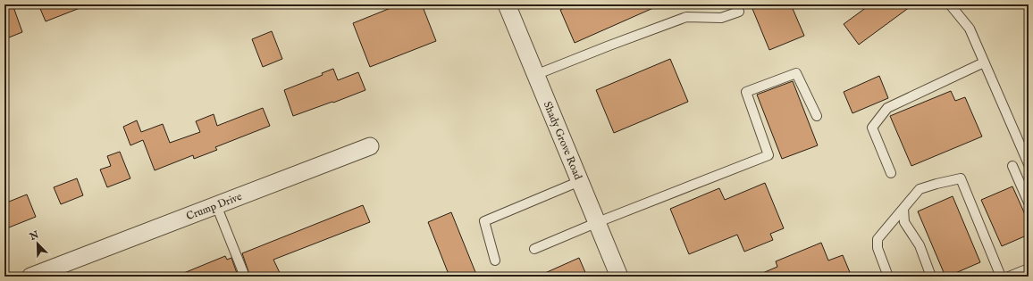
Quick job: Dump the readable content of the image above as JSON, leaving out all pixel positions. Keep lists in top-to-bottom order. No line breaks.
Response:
{"streets":{"street":["Shady Grove Road","Crump Drive"]},"north":"top left"}
